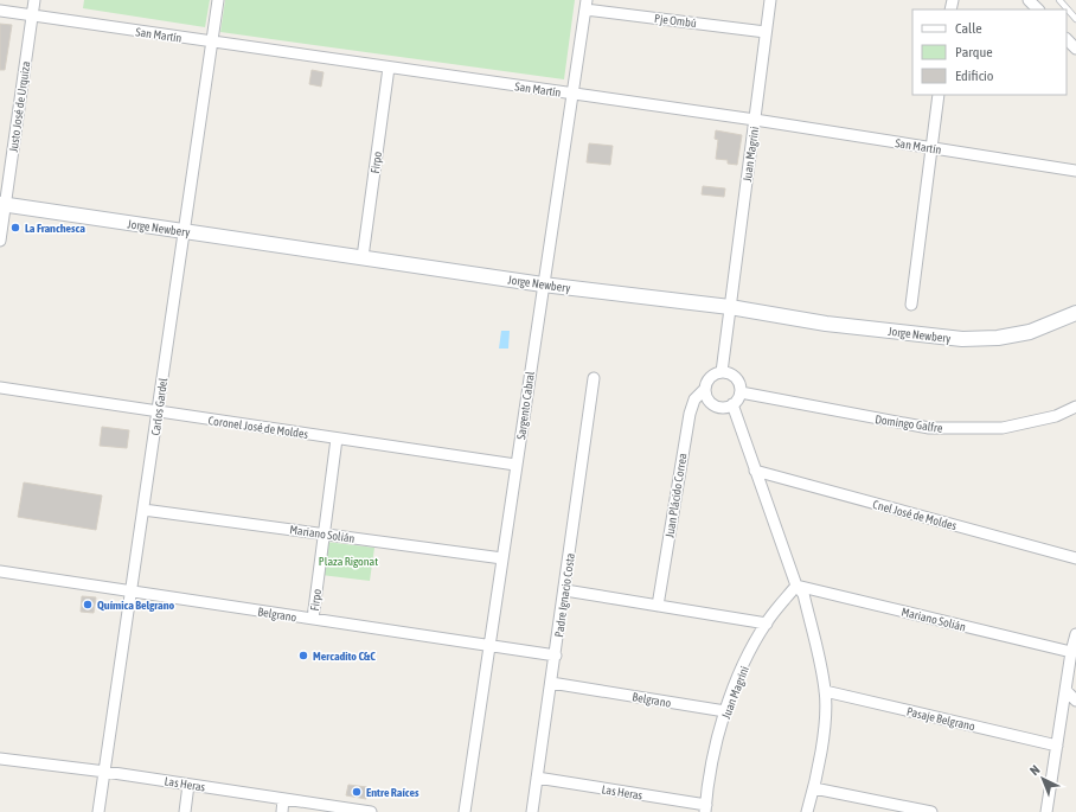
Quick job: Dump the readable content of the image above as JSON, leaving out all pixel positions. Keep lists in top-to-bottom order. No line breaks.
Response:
{"streets":{"main road":["Jorge Newbery"],"street":["Pje Ombú","San Martín","Justo José de Urquiza","Juan Magrini","Firpo","Sargento Cabral","Carlos Gardel","Domingo Galfre","Coronel José de Moldes","Juan Plácido Correa","Cnel José de Moldes","Mariano Solián","Padre Ignacio Costa","Belgrano","Pasaje Belgrano","Las Heras"]},"crossings":[["Pje Ombú","Juan Magrini"],["Pje Ombú","Sargento Cabral"],["San Martín","Justo José de Urquiza"],["San Martín","Juan Magrini"],["San Martín","Firpo"],["San Martín","Sargento Cabral"],["San Martín","Carlos Gardel"],["Justo José de Urquiza","Jorge Newbery"],["Juan Magrini","Jorge Newbery"],["Juan Magrini","Domingo Galfre"],["Juan Magrini","Juan Plácido Correa"],["Juan Magrini","Mariano Solián"],["Juan Magrini","Belgrano"],["Juan Magrini","Las Heras"],["Firpo","Jorge Newbery"],["Firpo","Coronel José de Moldes"],["Firpo","Mariano Solián"],["Firpo","Belgrano"],["Jorge Newbery","Sargento Cabral"],["Jorge Newbery","Carlos Gardel"],["Sargento Cabral","Coronel José de Moldes"],["Sargento Cabral","Mariano Solián"],["Sargento Cabral","Belgrano"],["Carlos Gardel","Coronel José de Moldes"],["Carlos Gardel","Mariano Solián"],["Carlos Gardel","Belgrano"],["Carlos Gardel","Las Heras"],["Domingo Galfre","Juan Plácido Correa"],["Padre Ignacio Costa","Belgrano"],["Padre Ignacio Costa","Las Heras"]],"parks":["Plaza Rigonat"],"places":["La Franchesca","Química Belgrano","Mercadito C&C","Entre Raíces"],"legend":["Calle","Parque","Edificio"],"north":"top left"}
